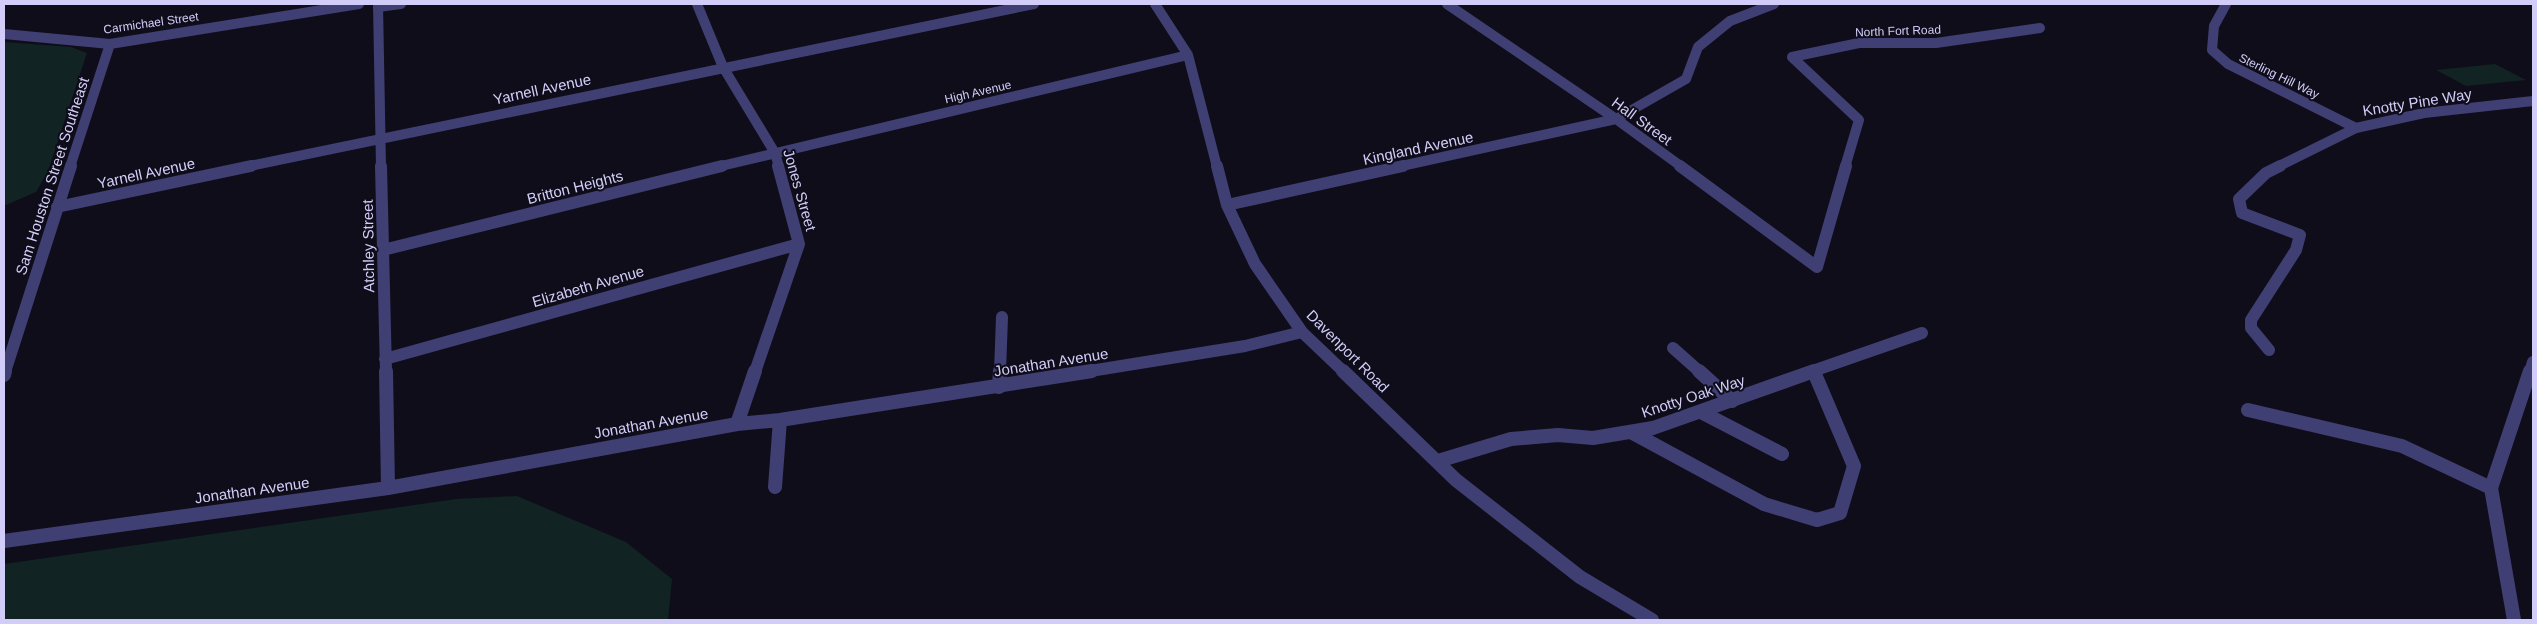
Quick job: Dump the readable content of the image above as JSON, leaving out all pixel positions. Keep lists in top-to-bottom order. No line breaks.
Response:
{"streets":{"street":["Carmichael Street","North Fort Road","Sterling Hill Way","Yarnell Avenue","High Avenue","Knotty Pine Way","Hall Street","Kingland Avenue","Sam Houston Street Southeast","Britton Heights","Jones Street","Atchley Street","Elizabeth Avenue","Davenport Road","Jonathan Avenue","Knotty Oak Way"]},"crossings":[["Carmichael Street","Sam Houston Street Southeast"],["North Fort Road","Hall Street"],["Sterling Hill Way","Knotty Pine Way"],["Yarnell Avenue","Sam Houston Street Southeast"],["Yarnell Avenue","Jones Street"],["Yarnell Avenue","Atchley Street"],["High Avenue","Britton Heights"],["High Avenue","Jones Street"],["High Avenue","Davenport Road"],["Hall Street","Kingland Avenue"],["Kingland Avenue","Davenport Road"],["Britton Heights","Jones Street"],["Britton Heights","Atchley Street"],["Jones Street","Elizabeth Avenue"],["Jones Street","Jonathan Avenue"],["Atchley Street","Elizabeth Avenue"],["Atchley Street","Jonathan Avenue"],["Davenport Road","Jonathan Avenue"],["Davenport Road","Knotty Oak Way"]]}
